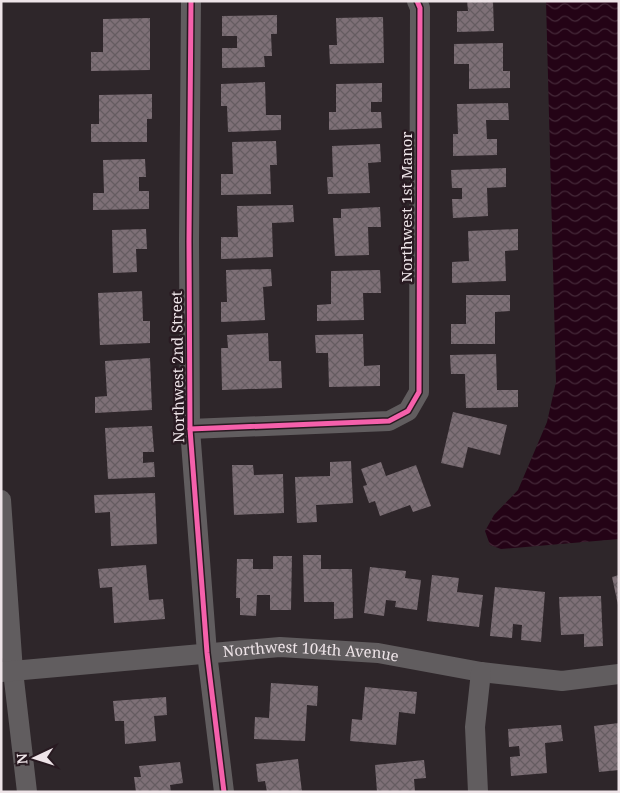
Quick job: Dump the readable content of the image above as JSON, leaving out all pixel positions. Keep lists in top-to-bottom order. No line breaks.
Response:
{"streets":{"street":["Northwest 1st Manor","Northwest 2nd Street","Northwest 104th Avenue"]},"crossings":[["Northwest 1st Manor","Northwest 2nd Street"],["Northwest 2nd Street","Northwest 104th Avenue"]],"north":"left"}
